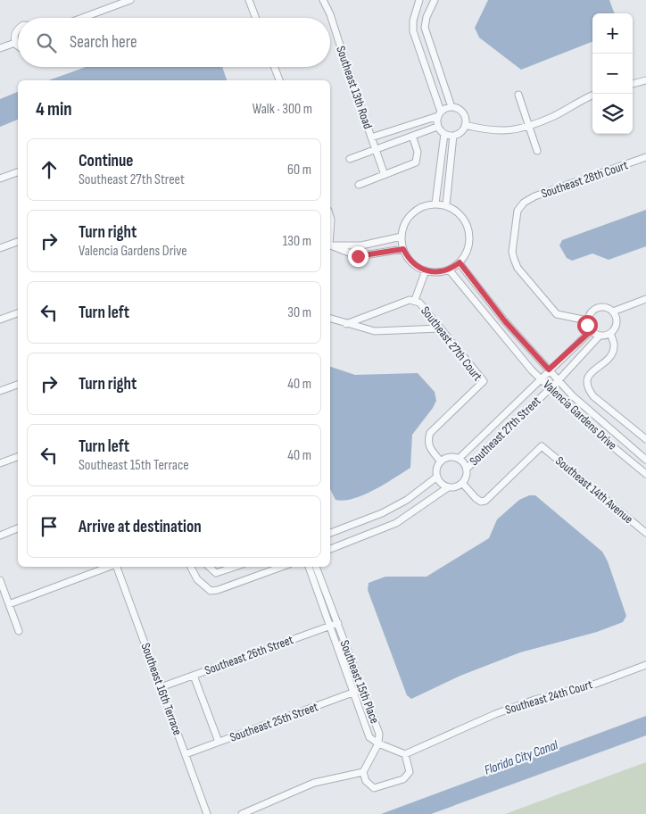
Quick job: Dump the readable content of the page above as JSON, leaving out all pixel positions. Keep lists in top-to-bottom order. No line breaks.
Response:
{"streets":{"street":["Southeast 13th Road","Southeast 28th Court","Southeast 27th Court","Valencia Gardens Drive","Southeast 27th Street","Southeast 14th Avenue","Southeast 26th Street","Southeast 15th Place","Southeast 16th Terrace","Southeast 24th Court","Southeast 25th Street"]},"crossings":[["Southeast 28th Court","Southeast 27th Street"],["Southeast 27th Court","Southeast 27th Street"],["Southeast 27th Court","Southeast 14th Avenue"],["Valencia Gardens Drive","Southeast 27th Street"],["Southeast 27th Street","Southeast 14th Avenue"],["Southeast 26th Street","Southeast 15th Place"],["Southeast 26th Street","Southeast 16th Terrace"],["Southeast 15th Place","Southeast 24th Court"],["Southeast 15th Place","Southeast 25th Street"],["Southeast 16th Terrace","Southeast 25th Street"]],"water":["Florida City Canal"],"page":{"map_buttons":["+","−"],"search":"Search here","heading":["4 min","Walk · 300 m"],"list":[["Continue","Southeast 27th Street","60 m"],["Turn right","Valencia Gardens Drive","130 m"],["Turn left","30 m"],["Turn right","40 m"],["Turn left","Southeast 15th Terrace","40 m"],"Arrive at destination"]}}
